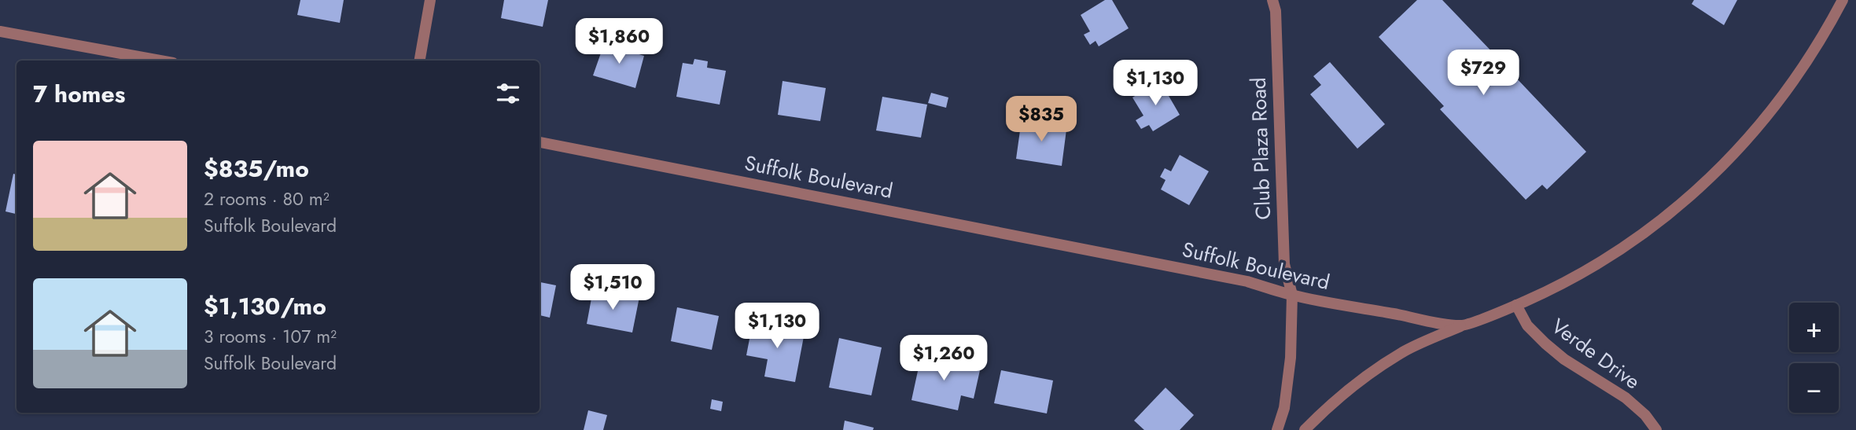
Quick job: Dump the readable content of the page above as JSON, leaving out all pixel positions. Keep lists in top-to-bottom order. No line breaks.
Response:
{"streets":{"street":["Club Plaza Road","Suffolk Boulevard","Verde Drive"]},"crossings":[["Club Plaza Road","Suffolk Boulevard"]],"page":{"price":["$1,860","$729","$1,130","$835","$1,510","$1,130","$1,260"],"heading":"7 homes","list":[{"name":"$835/mo","note":"2 rooms · 80 m² · Suffolk Boulevard"},{"name":"$1,130/mo","note":"3 rooms · 107 m² · Suffolk Boulevard"}],"map_buttons":["+","−"]}}
